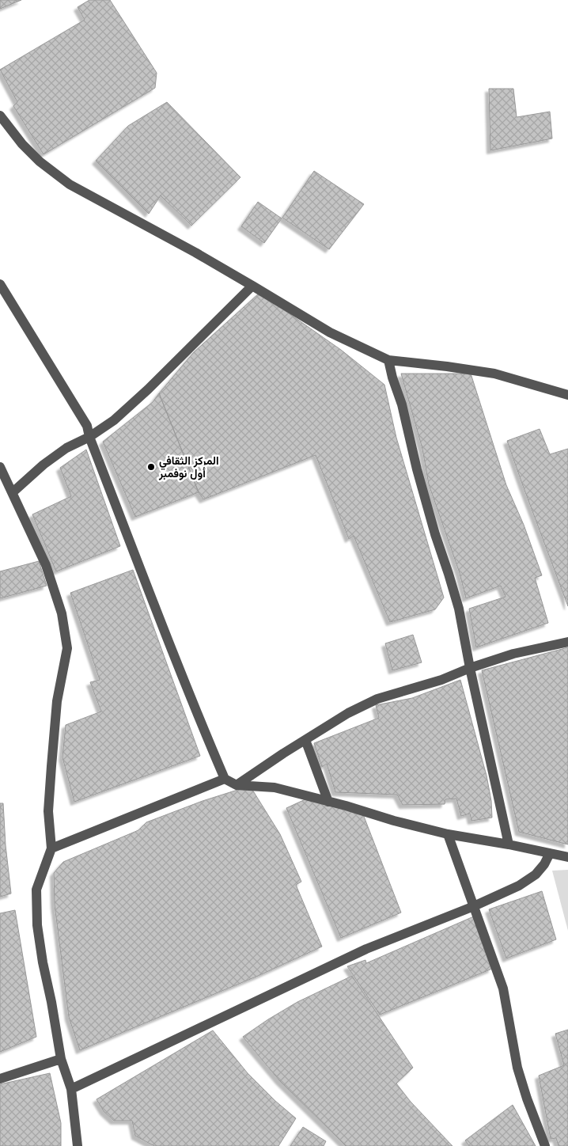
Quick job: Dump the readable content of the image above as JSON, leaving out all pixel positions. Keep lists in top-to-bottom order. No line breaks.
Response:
{"places":["المركز الثقافي أول نوفمبر"]}
